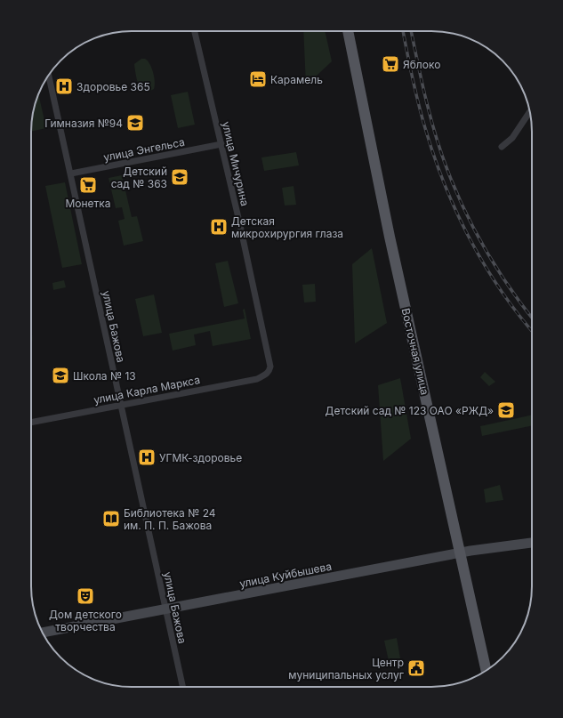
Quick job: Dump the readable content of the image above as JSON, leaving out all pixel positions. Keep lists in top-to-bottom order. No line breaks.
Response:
{"streets":{"main road":["Восточная улица","улица Куйбышева"],"street":["улица Энгельса","улица Мичурина","улица Бажова","улица Карла Маркса"]},"crossings":[["улица Энгельса","улица Мичурина"],["улица Энгельса","улица Бажова"],["улица Мичурина","улица Карла Маркса"],["улица Бажова","улица Карла Маркса"],["улица Бажова","улица Куйбышева"],["Восточная улица","улица Куйбышева"]],"places":{"supermarket":["Яблоко","Монетка"],"hotel":["Карамель"],"hospital":["Здоровье 365","Детская микрохирургия глаза","УГМК-здоровье"],"school or university":["Гимназия №94","Детский сад № 363","Школа № 13","Детский сад № 123 ОАО «РЖД»"],"library":["Библиотека № 24 им. П. П. Бажова"],"theatre":["Дом детского творчества"],"public building":["Центр муниципальных услуг"]}}
